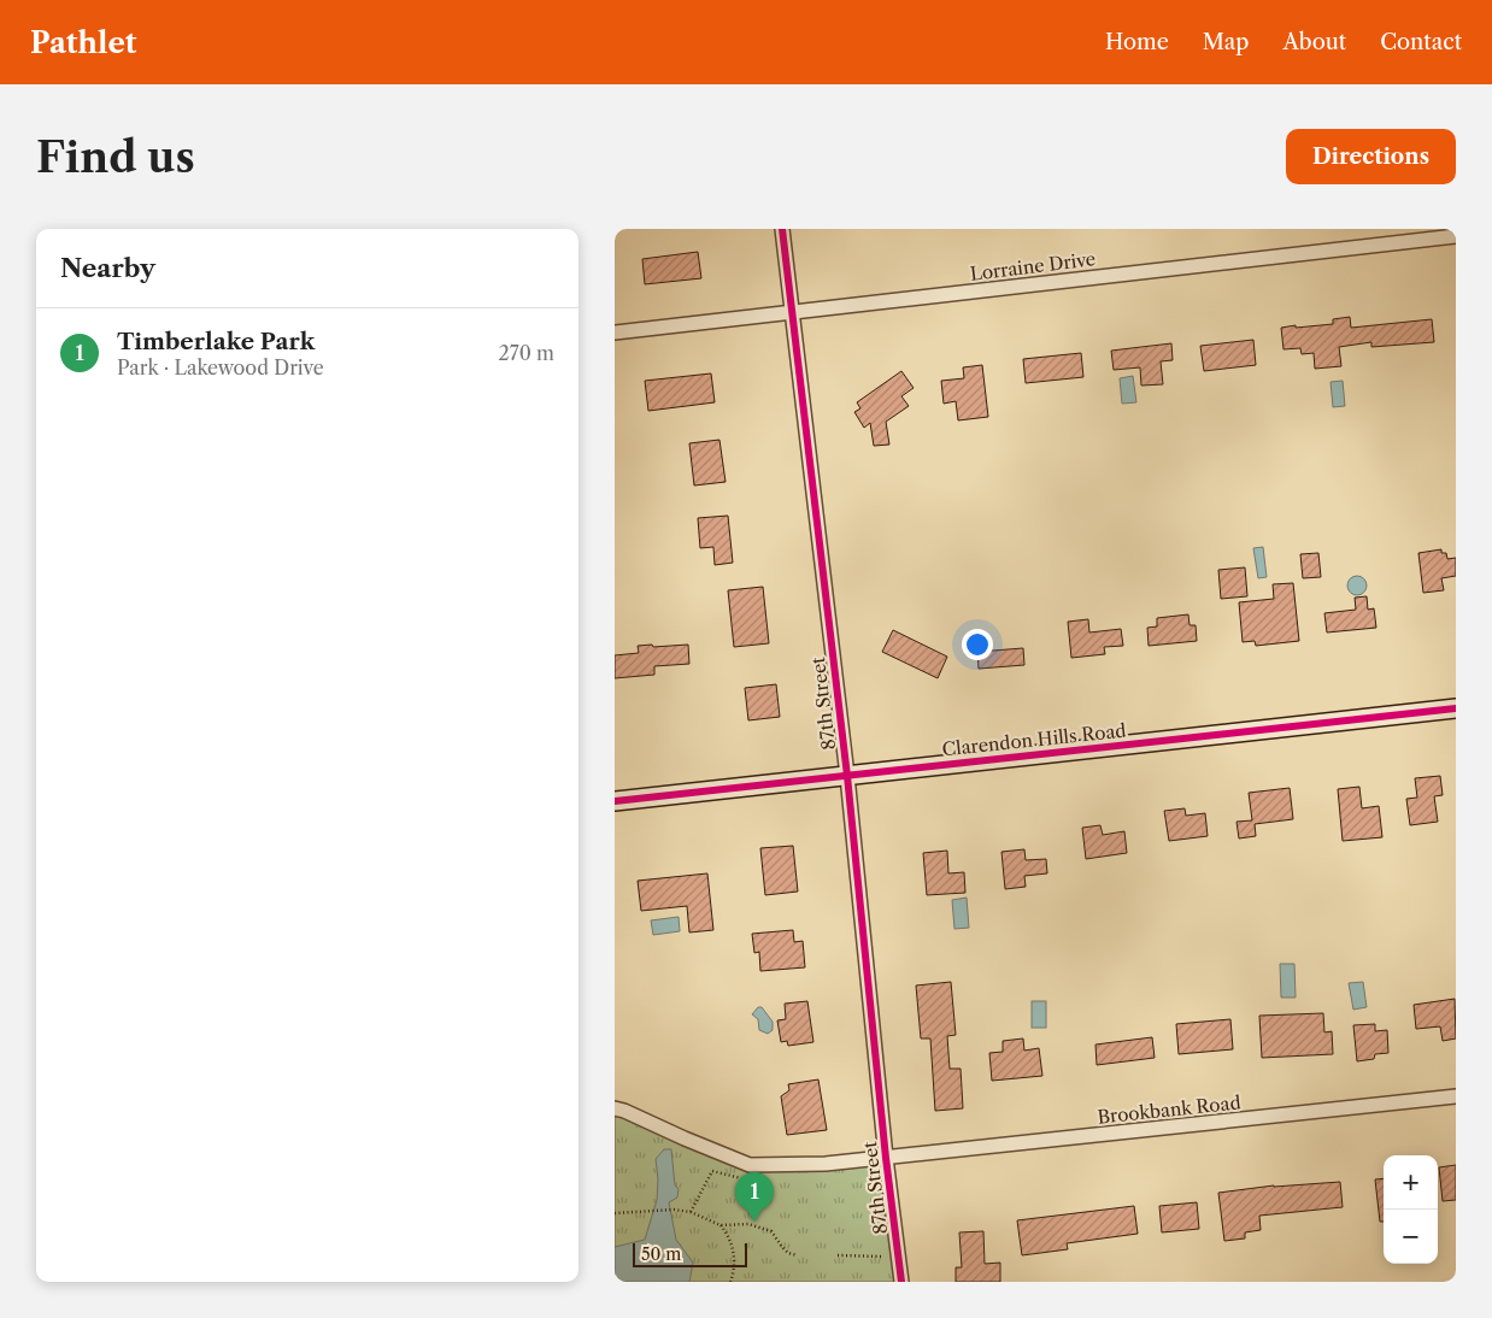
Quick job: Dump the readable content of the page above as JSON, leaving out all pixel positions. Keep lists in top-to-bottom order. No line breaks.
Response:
{"streets":{"street":["Lorraine Drive","87th Street","Clarendon Hills Road","Brookbank Road"]},"crossings":[["Lorraine Drive","87th Street"],["87th Street","Clarendon Hills Road"],["87th Street","Brookbank Road"]],"scale_bar":"50 m","page":{"header":"Pathlet","nav":["Home","Map","About","Contact"],"buttons":"Directions","title":"Find us","heading":"Nearby","list":[{"mark":"1","name":"Timberlake Park","note":"Park · Lakewood Drive","value":"270 m"}],"map_buttons":["+","−"],"pins":"1","scale":"50 m"}}
